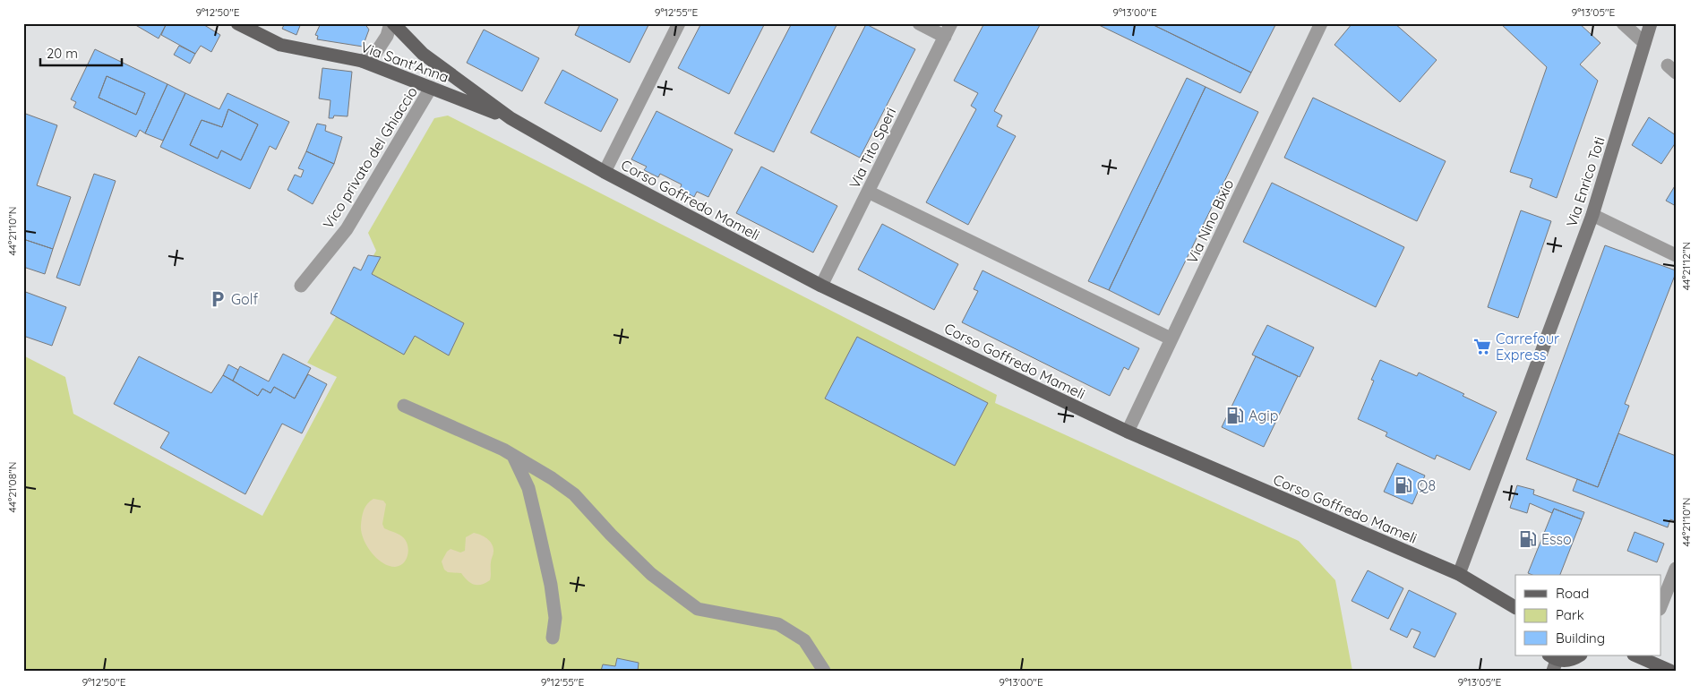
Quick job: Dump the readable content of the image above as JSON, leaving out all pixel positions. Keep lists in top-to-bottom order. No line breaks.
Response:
{"streets":{"main road":["Via Sant'Anna","Corso Goffredo Mameli"],"street":["Via Tito Speri","Vico privato del Ghiaccio","Via Enrico Toti","Via Nino Bixio"]},"crossings":[["Via Sant'Anna","Vico privato del Ghiaccio"],["Via Sant'Anna","Corso Goffredo Mameli"],["Via Tito Speri","Corso Goffredo Mameli"],["Via Enrico Toti","Corso Goffredo Mameli"],["Corso Goffredo Mameli","Via Nino Bixio"]],"places":{"parking":["Golf"],"supermarket":["Carrefour Express"],"fuel station":["Agip","Q8","Esso"]},"legend":["Road","Park","Building"],"scale_bar":"20 m","coordinates":["9°12'50\"E","9°12'55\"E","9°13'00\"E","9°13'05\"E","44°21'10\"N","44°21'12\"N","44°21'08\"N"]}
